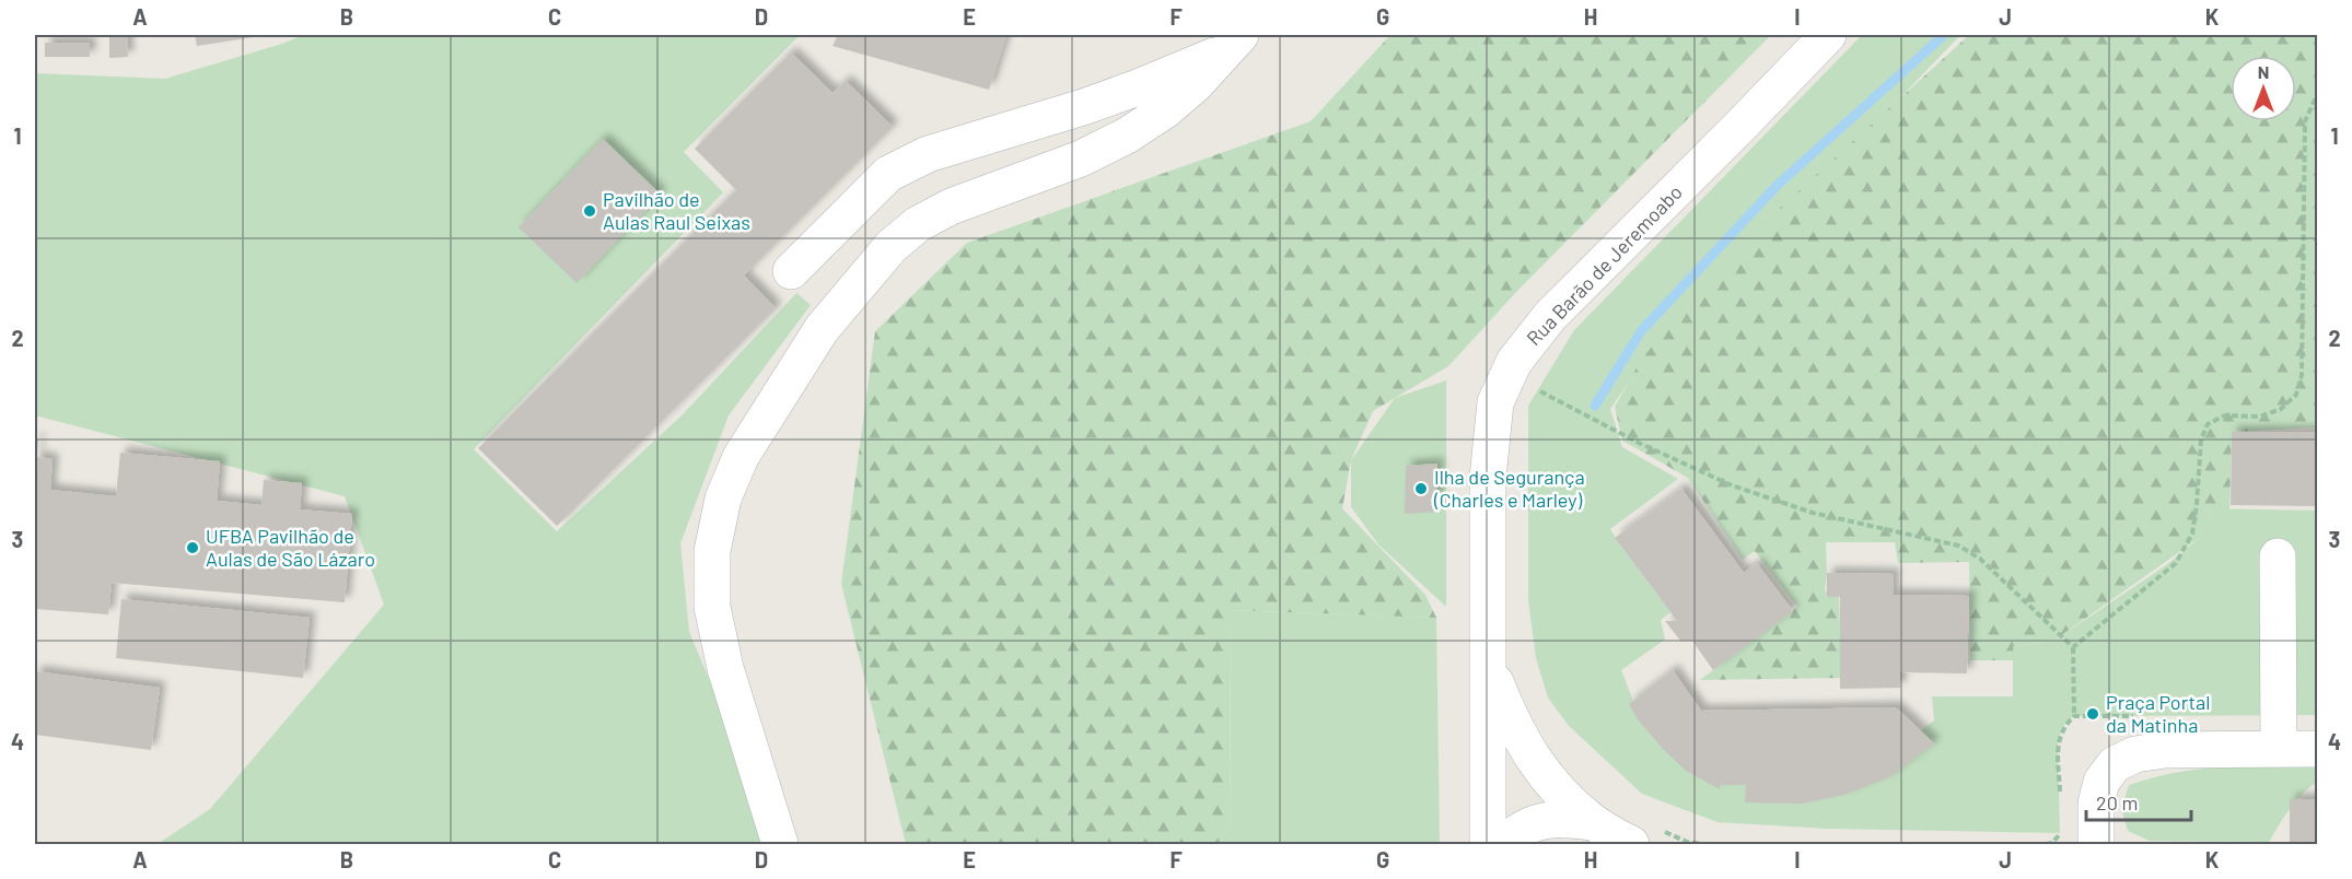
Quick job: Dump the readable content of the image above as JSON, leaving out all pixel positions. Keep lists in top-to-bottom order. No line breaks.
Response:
{"streets":{"street":["Rua Barão de Jeremoabo"]},"places":["Pavilhão de Aulas Raul Seixas","Ilha de Segurança (Charles e Marley)","UFBA Pavilhão de Aulas de São Lázaro","Praça Portal da Matinha"],"scale_bar":"20 m","north":"top","grid":{"columns":["A","B","C","D","E","F","G","H","I","J","K"],"rows":["1","2","3","4"]}}
